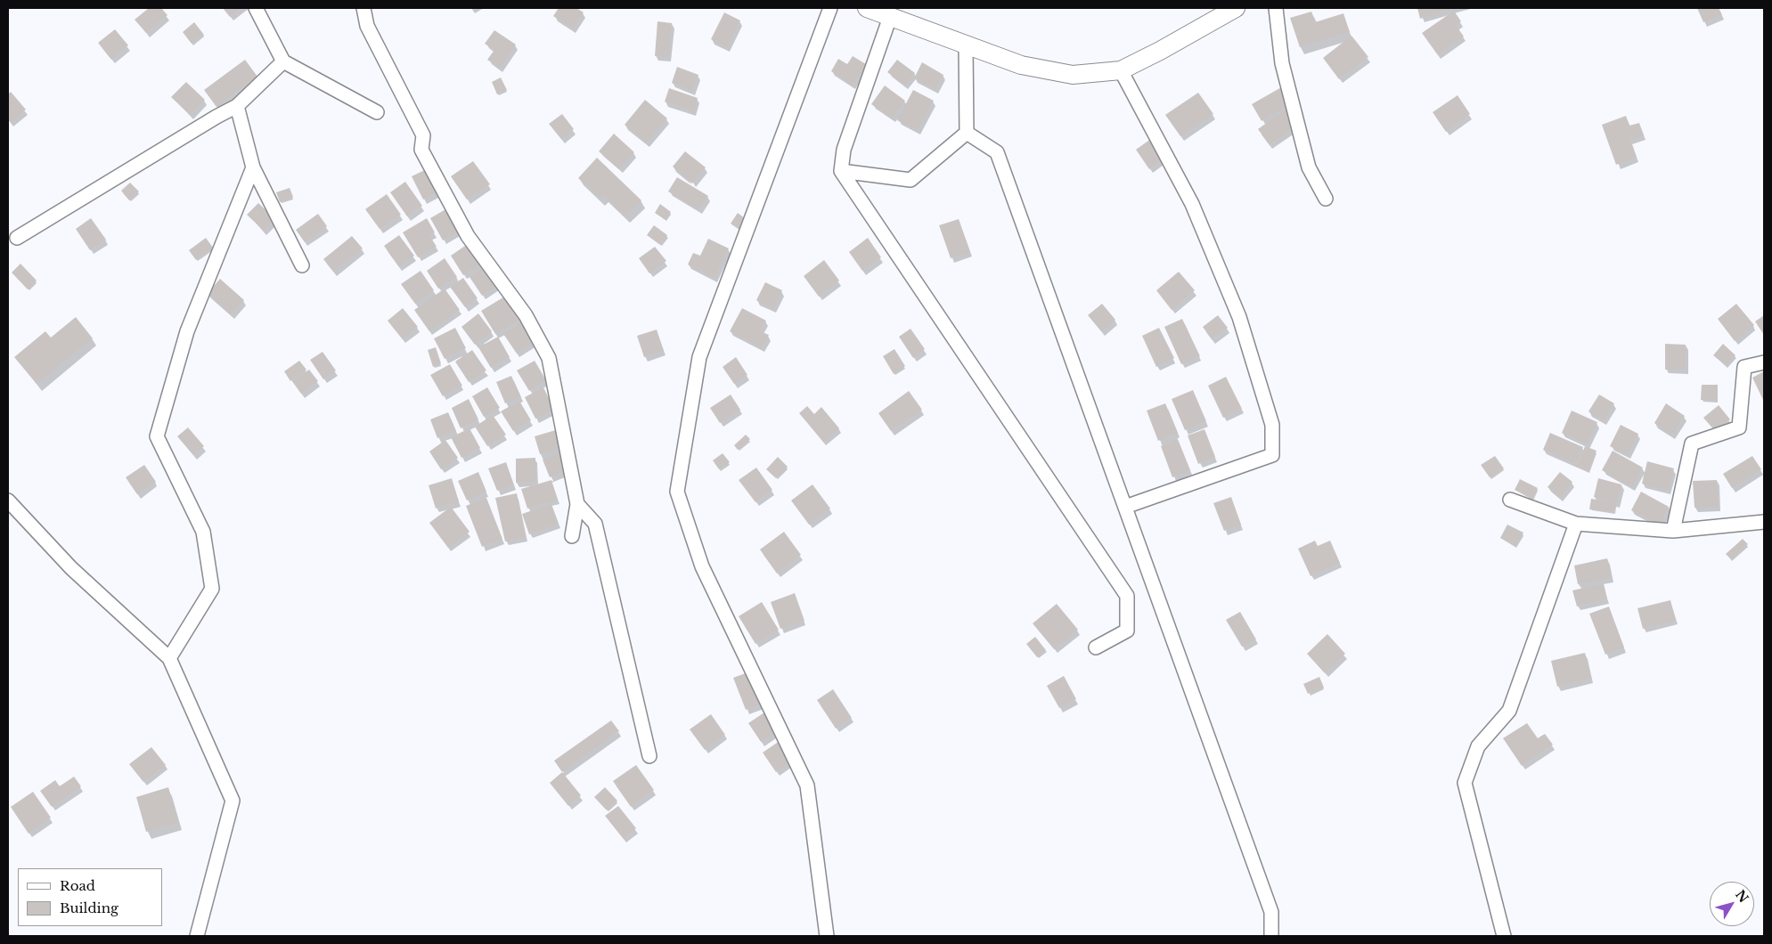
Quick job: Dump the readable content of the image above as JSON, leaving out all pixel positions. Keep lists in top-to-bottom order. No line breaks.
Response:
{"legend":["Road","Building"],"north":"top right"}
